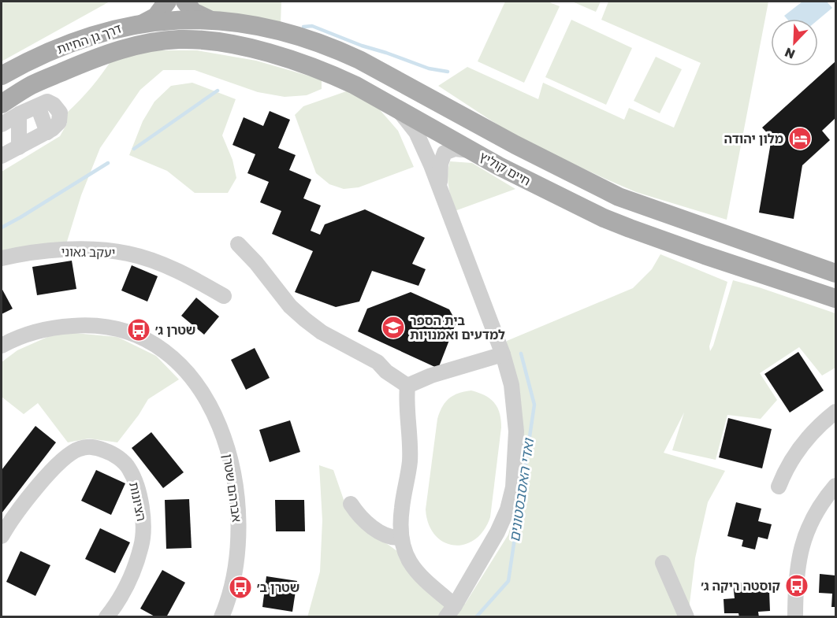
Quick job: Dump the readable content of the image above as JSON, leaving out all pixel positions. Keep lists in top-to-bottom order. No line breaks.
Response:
{"streets":{"main road":["דרך גן החיות","חיים קוליץ"],"street":["יעקב גאוני","אברהם שטרן","הציונות"]},"crossings":[["דרך גן החיות","חיים קוליץ"]],"water":["ואדי האסבסטונים"],"places":{"hotel":["מלון יהודה"],"school or university":["בית הספר למדעים ואמנויות"],"bus stop":["שטרן ג׳","קוסטה ריקה ג׳","שטרן ב׳"]},"north":"bottom left"}
